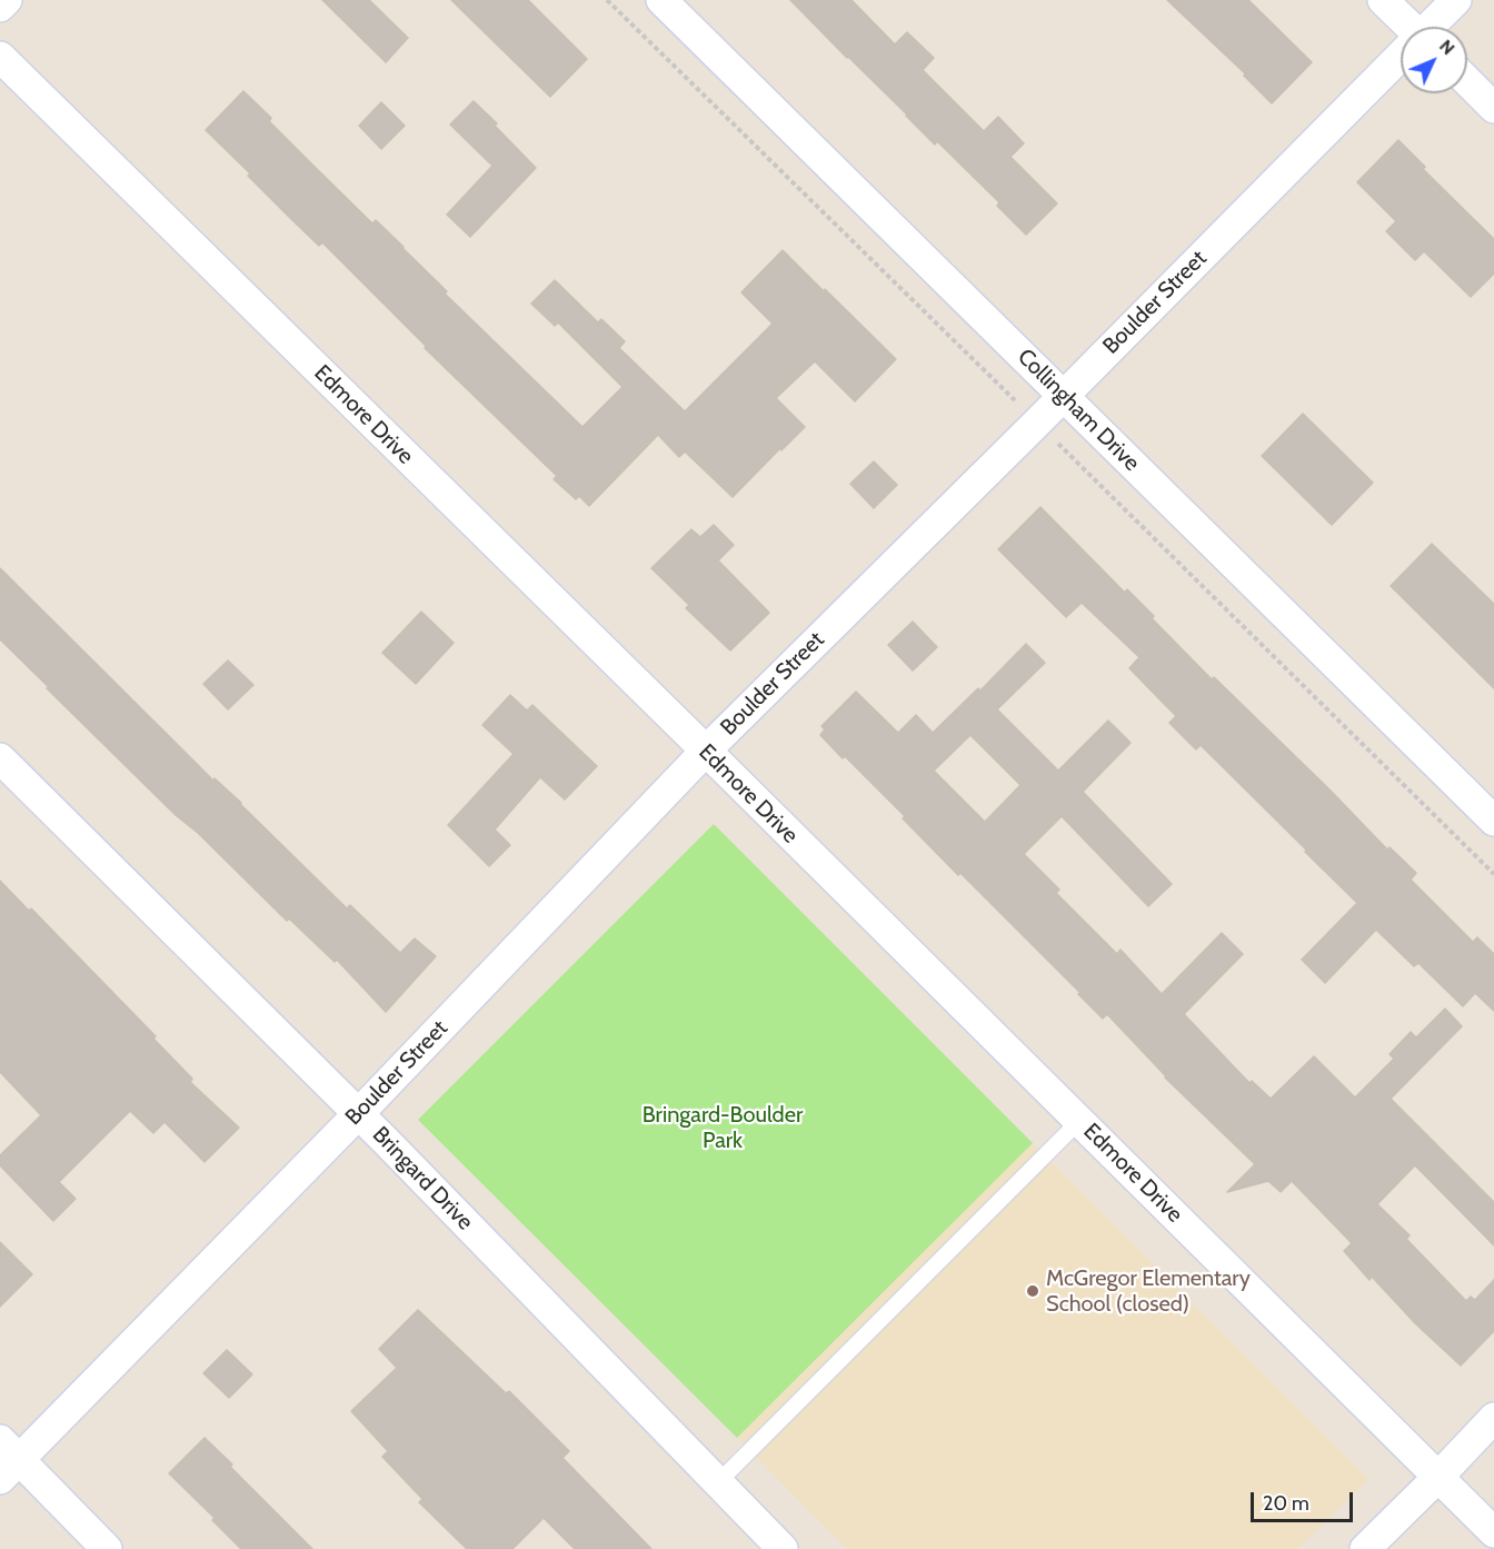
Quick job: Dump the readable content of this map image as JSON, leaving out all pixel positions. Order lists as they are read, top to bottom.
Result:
{
  "streets": {
    "street": [
      "Boulder Street",
      "Collingham Drive",
      "Edmore Drive",
      "Bringard Drive"
    ]
  },
  "crossings": [
    ["Boulder Street", "Collingham Drive"],
    ["Boulder Street", "Edmore Drive"],
    ["Boulder Street", "Bringard Drive"]
  ],
  "parks": ["Bringard-Boulder Park"],
  "places": ["McGregor Elementary School (closed)"],
  "scale_bar": "20 m",
  "north": "top right"
}
